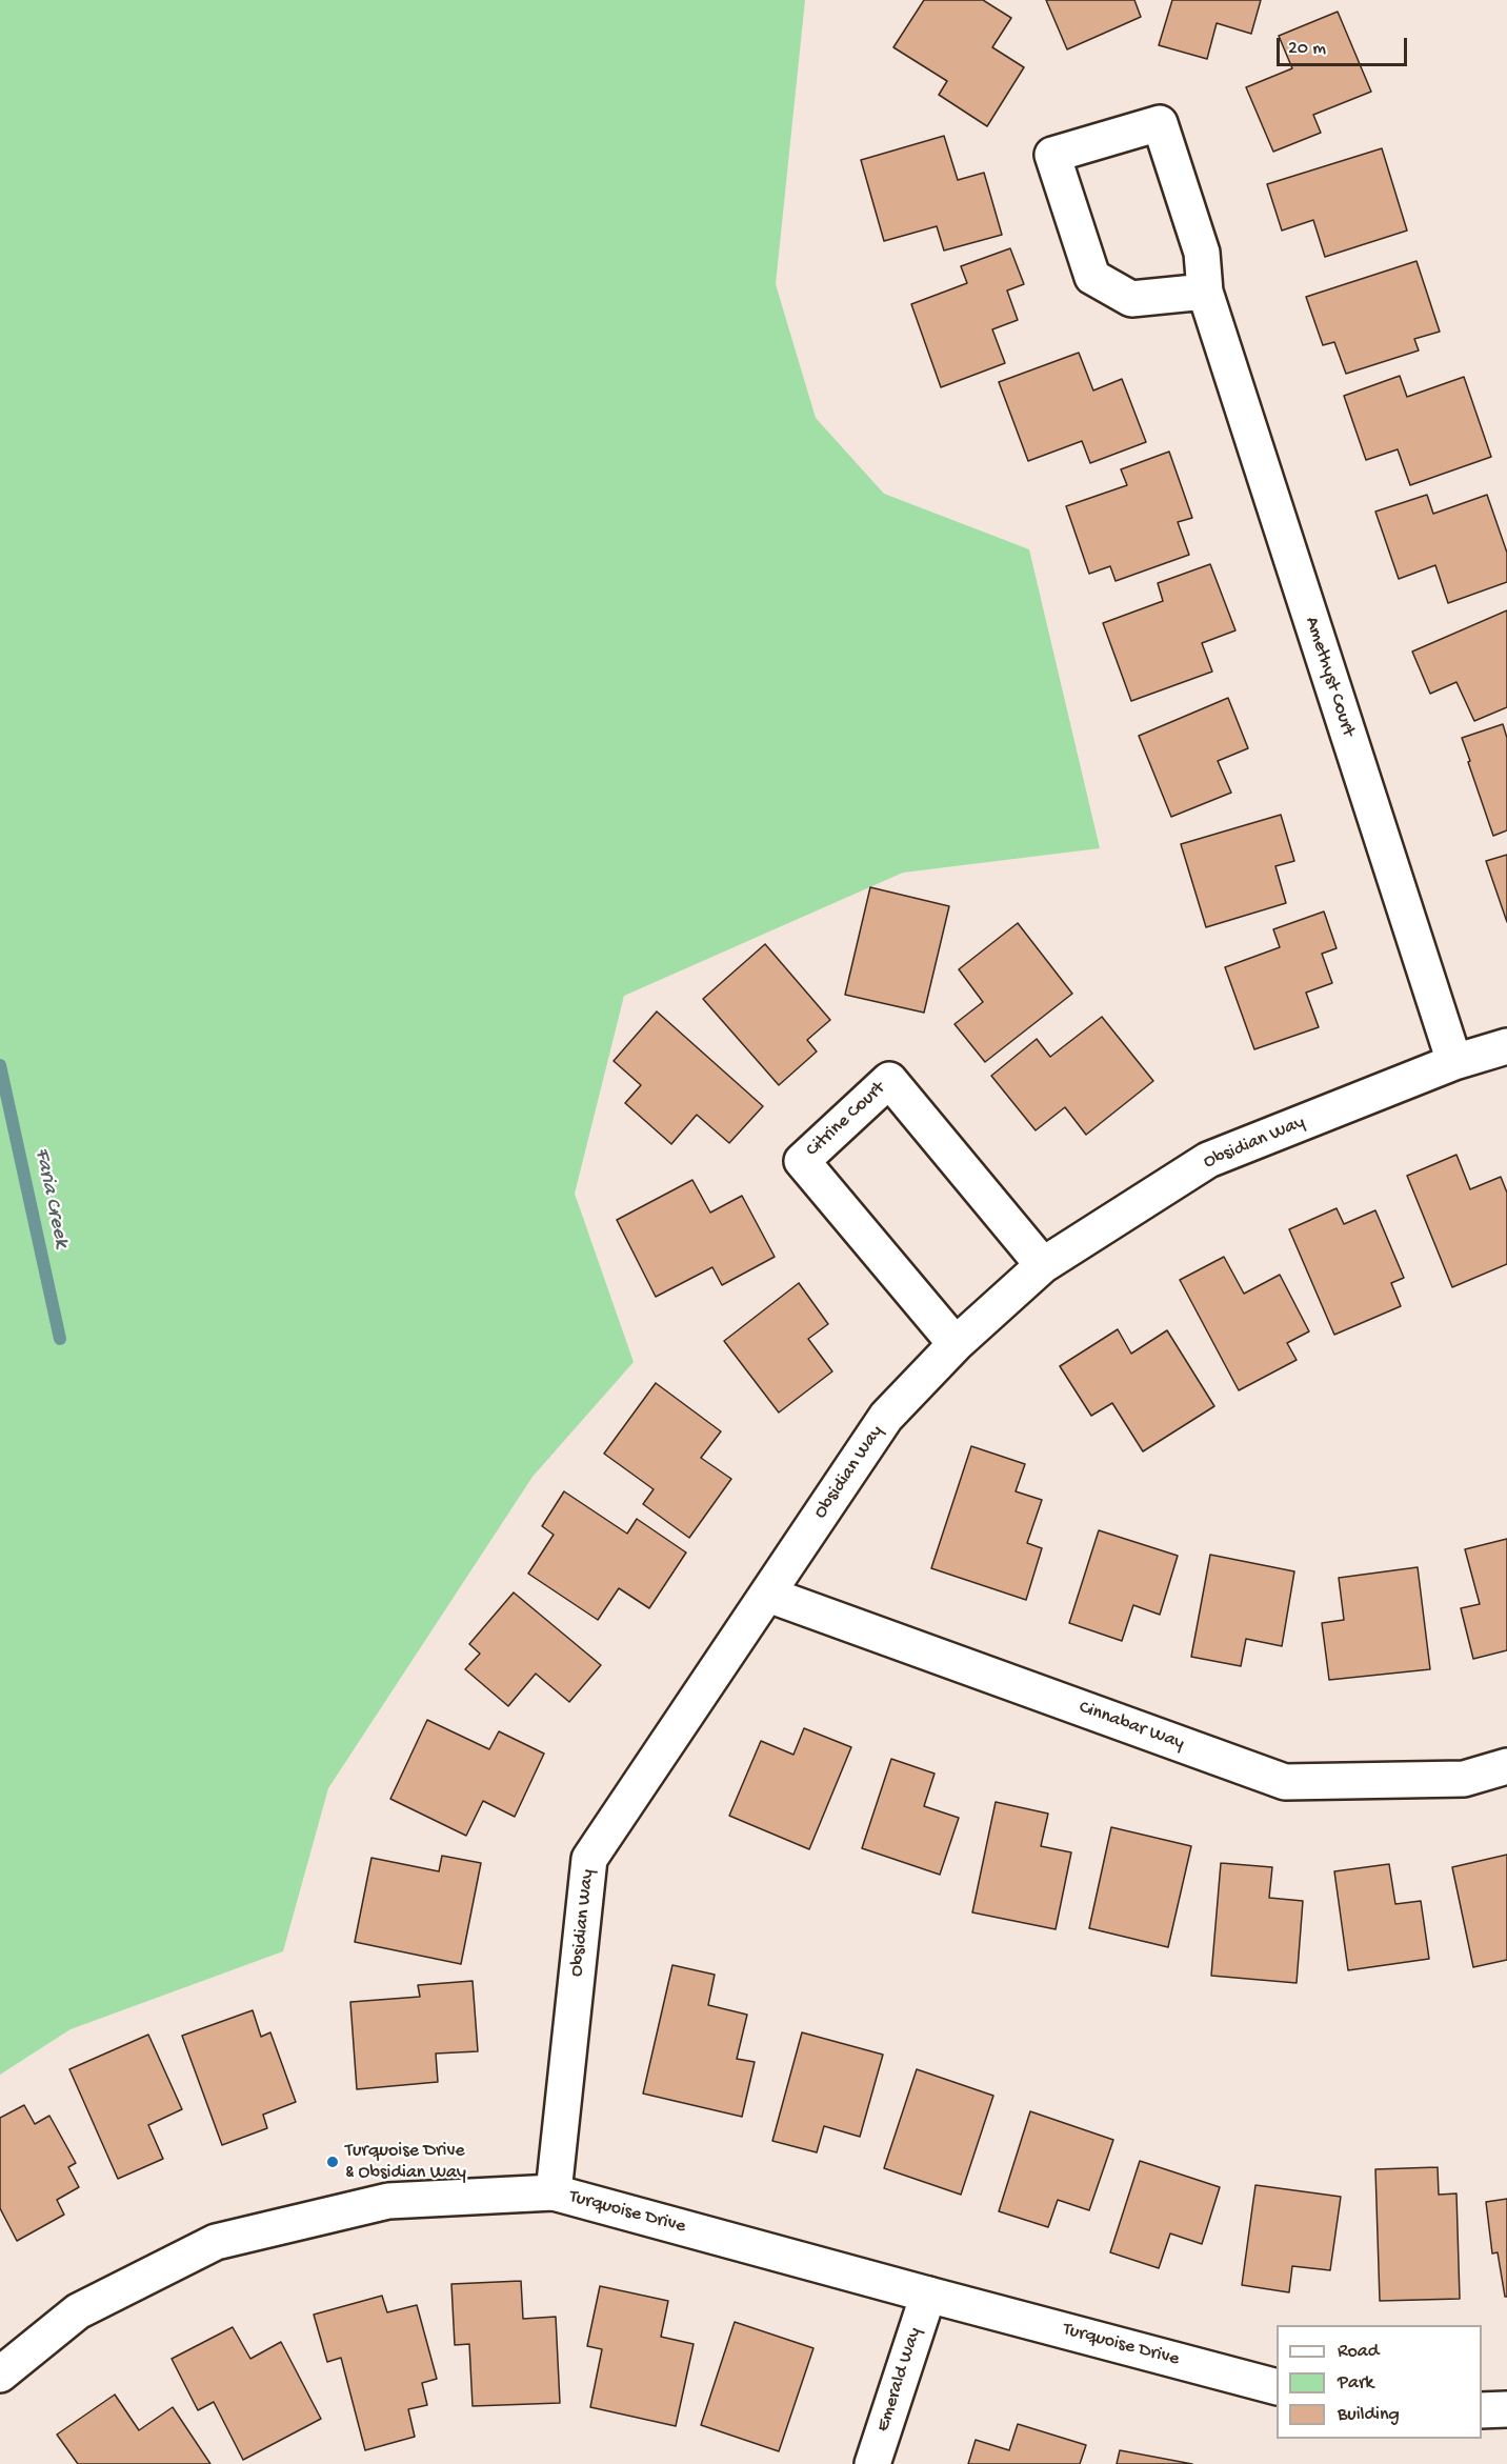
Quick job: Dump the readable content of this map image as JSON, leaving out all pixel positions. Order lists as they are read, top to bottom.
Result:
{
  "streets": {
    "street": [
      "Amethyst Court",
      "Citrine Court",
      "Obsidian Way",
      "Cinnabar Way",
      "Turquoise Drive",
      "Emerald Way"
    ]
  },
  "crossings": [
    ["Amethyst Court", "Obsidian Way"],
    ["Citrine Court", "Obsidian Way"],
    ["Obsidian Way", "Cinnabar Way"],
    ["Obsidian Way", "Turquoise Drive"],
    ["Turquoise Drive", "Emerald Way"]
  ],
  "water": ["Faria Creek"],
  "places": ["Turquoise Drive & Obsidian Way"],
  "legend": ["Road", "Park", "Building"],
  "scale_bar": "20 m"
}
